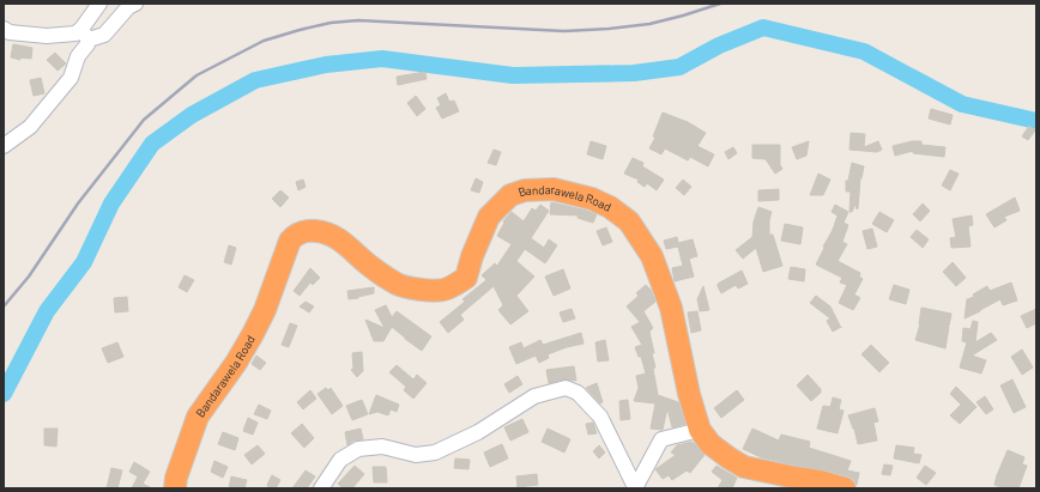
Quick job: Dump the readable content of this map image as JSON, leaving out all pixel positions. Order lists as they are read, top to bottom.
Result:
{
  "streets": {
    "highway": ["Bandarawela Road"]
  }
}
